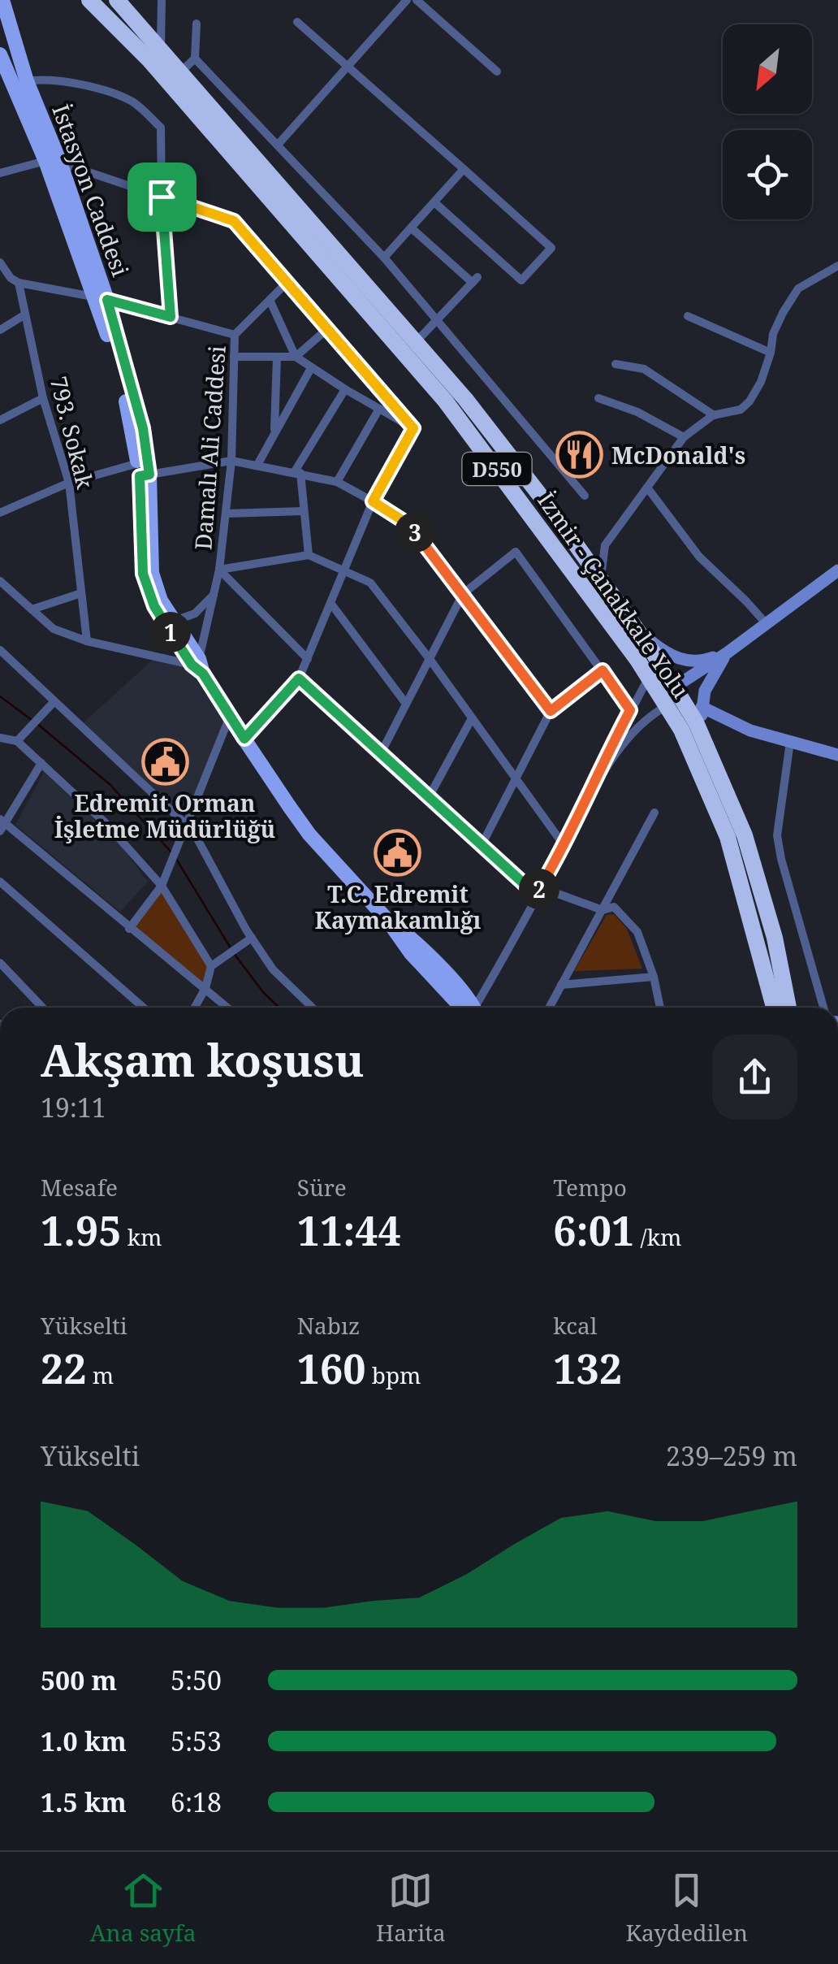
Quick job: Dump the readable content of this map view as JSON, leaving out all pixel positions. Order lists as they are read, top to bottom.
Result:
{
  "streets": {
    "highway": ["D550", "İzmir - Çanakkale Yolu"],
    "main road": ["İstasyon Caddesi"],
    "street": ["793. Sokak", "Damalı Ali Caddesi"]
  },
  "crossings": [
    ["İstasyon Caddesi", "Damalı Ali Caddesi"]
  ],
  "places": {
    "restaurant": ["McDonald's"],
    "public building": ["Edremit Orman İşletme Müdürlüğü", "T.C. Edremit Kaymakamlığı"]
  },
  "north": "bottom left",
  "page": {
    "pins": ["3", "1", "2"],
    "heading": ["Akşam koşusu", "19:11"],
    "stats": [
      ["Mesafe", "1.95 km"],
      ["Süre", "11:44"],
      ["Tempo", "6:01 /km"],
      ["Yükselti", "22 m"],
      ["Nabız", "160 bpm"],
      ["kcal", "132"]
    ],
    "chart": ["Yükselti", "239–259 m"],
    "list": [
      {
        "name": "500 m",
        "note": "5:50"
      },
      {
        "name": "1.0 km",
        "note": "5:53"
      },
      {
        "name": "1.5 km",
        "note": "6:18"
      }
    ],
    "tabs": ["Ana sayfa", "Harita", "Kaydedilen"]
  }
}
